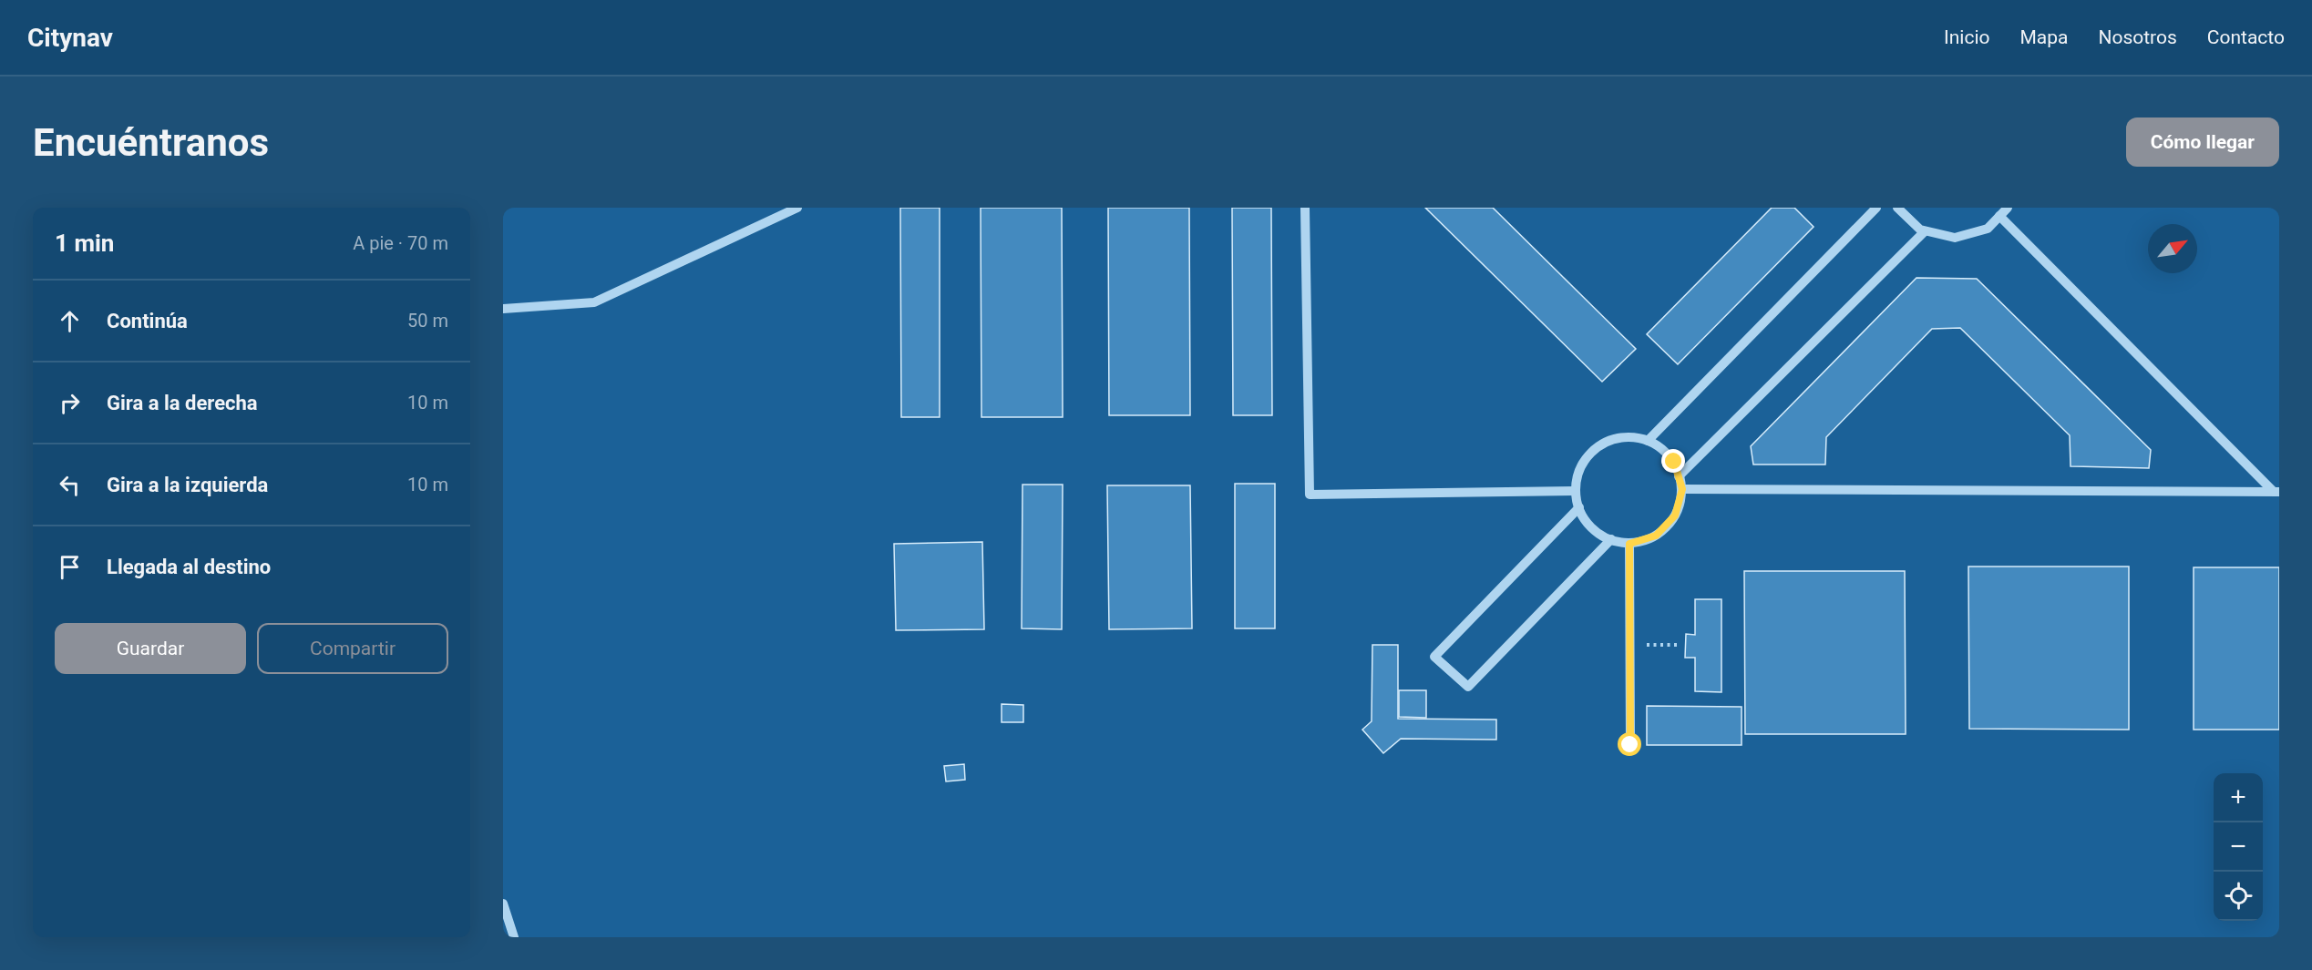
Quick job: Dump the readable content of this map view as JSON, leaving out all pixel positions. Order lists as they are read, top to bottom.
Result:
{
  "north": "top right",
  "page": {
    "header": "Citynav",
    "nav": [
      "Inicio",
      "Mapa",
      "Nosotros",
      "Contacto"
    ],
    "buttons": [
      "Cómo llegar",
      ["Guardar", "Compartir"]
    ],
    "title": "Encuéntranos",
    "heading": ["1 min", "A pie · 70 m"],
    "list": [
      ["Continúa", "50 m"],
      ["Gira a la derecha", "10 m"],
      ["Gira a la izquierda", "10 m"],
      "Llegada al destino"
    ],
    "map_buttons": ["+", "−"]
  }
}
